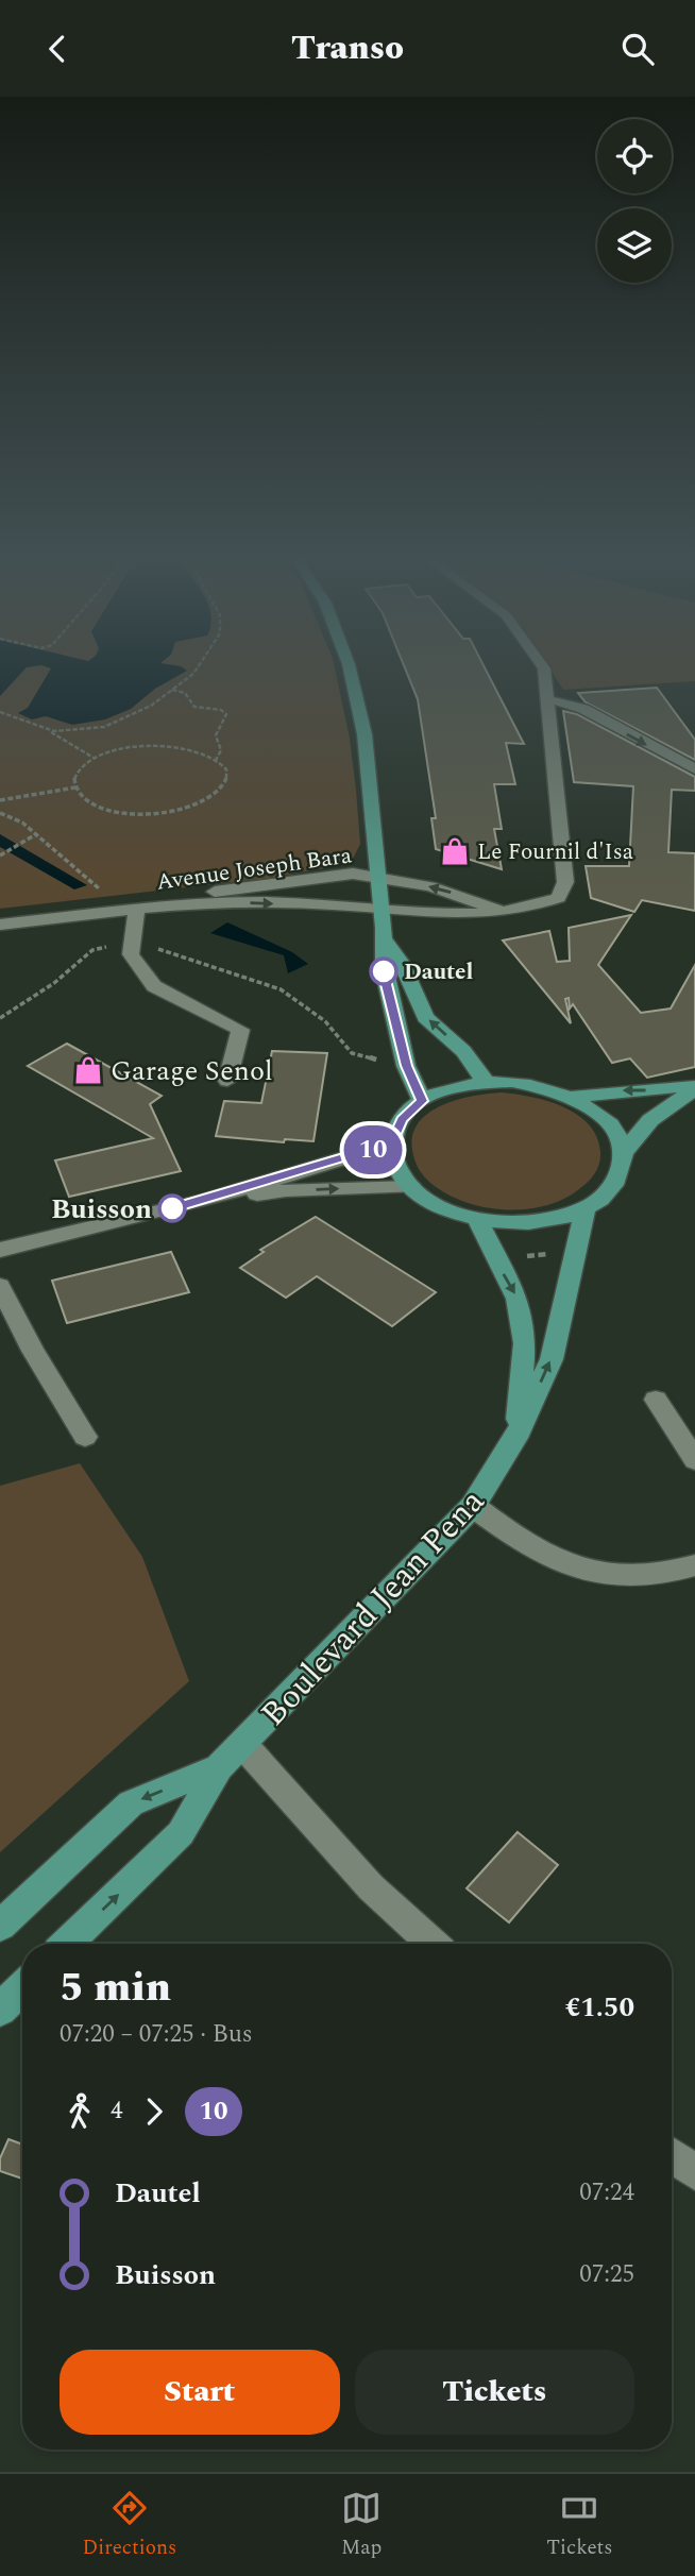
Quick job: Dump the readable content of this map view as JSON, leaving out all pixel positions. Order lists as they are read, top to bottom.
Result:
{
  "streets": {
    "main road": ["Boulevard Jean Pena"],
    "street": ["Avenue Joseph Bara"]
  },
  "places": {
    "shop": ["Le Fournil d'Isa", "Garage Senol"],
    "other": ["Dautel", "Buisson"]
  },
  "lines": ["bus line 10"],
  "page": {
    "header": "Transo",
    "on_map": "10",
    "heading": ["5 min", "07:20 – 07:25 · Bus", "€1.50"],
    "legs": ["4", "10"],
    "list": [
      {
        "name": "Dautel",
        "value": "07:24"
      },
      {
        "name": "Buisson",
        "value": "07:25"
      }
    ],
    "buttons": ["Start", "Tickets"],
    "tabs": ["Directions", "Map", "Tickets"]
  }
}
